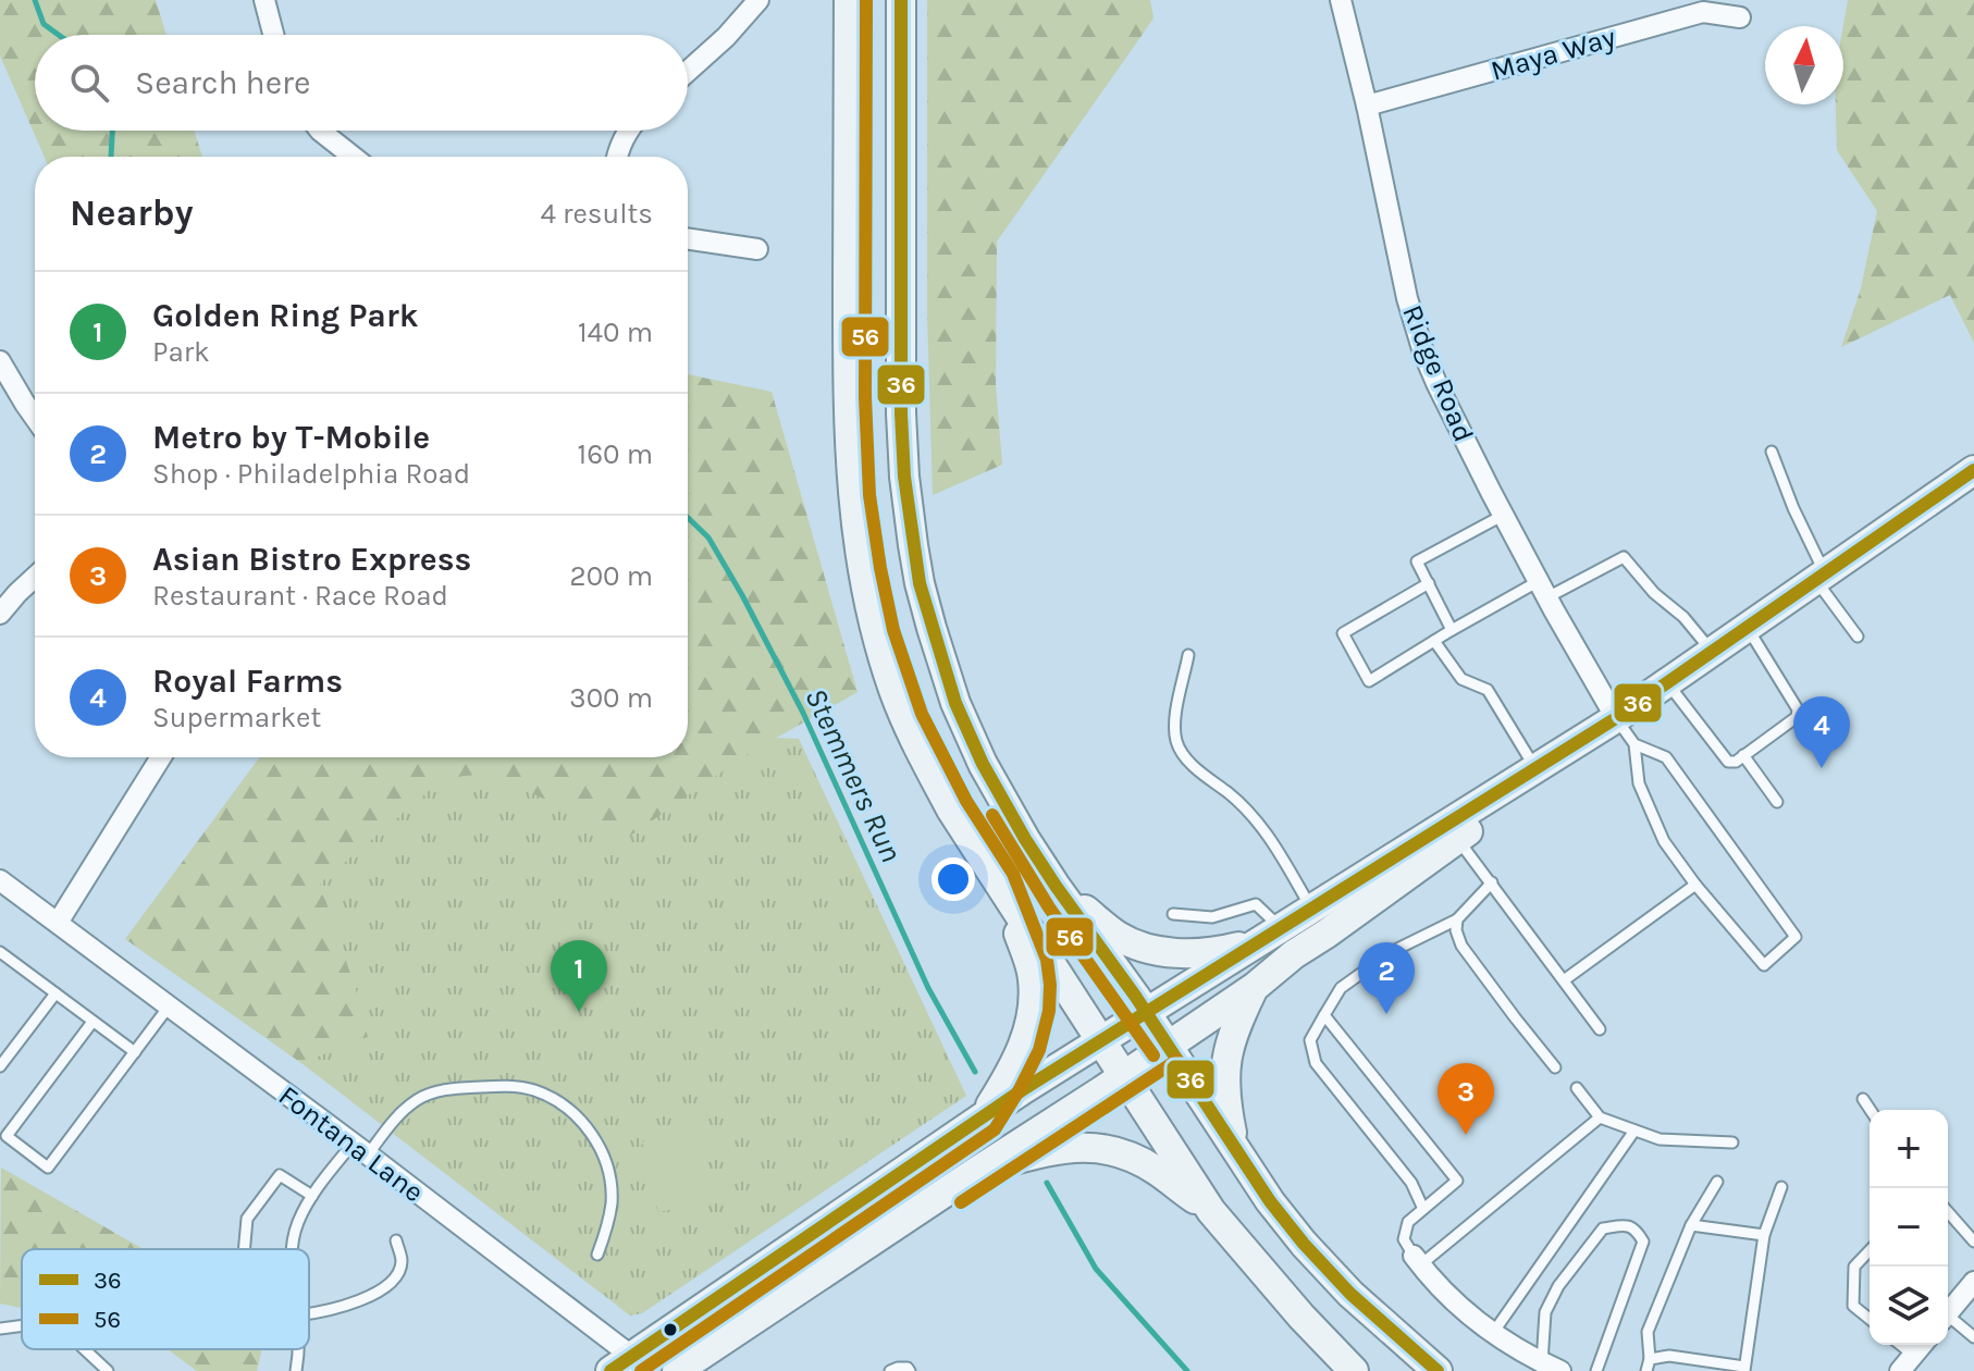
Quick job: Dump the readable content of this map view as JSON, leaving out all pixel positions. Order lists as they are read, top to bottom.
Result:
{
  "streets": {
    "street": ["Maya Way", "Ridge Road", "Fontana Lane"]
  },
  "crossings": [
    ["Maya Way", "Ridge Road"]
  ],
  "water": ["Stemmers Run"],
  "lines": ["transit line 36", "transit line 56"],
  "legend": ["36", "56"],
  "north": "top",
  "page": {
    "search": "Search here",
    "heading": ["Nearby", "4 results"],
    "list": [
      {
        "mark": "1",
        "name": "Golden Ring Park",
        "note": "Park",
        "value": "140 m"
      },
      {
        "mark": "2",
        "name": "Metro by T-Mobile",
        "note": "Shop · Philadelphia Road",
        "value": "160 m"
      },
      {
        "mark": "3",
        "name": "Asian Bistro Express",
        "note": "Restaurant · Race Road",
        "value": "200 m"
      },
      {
        "mark": "4",
        "name": "Royal Farms",
        "note": "Supermarket",
        "value": "300 m"
      }
    ],
    "pins": [
      "4",
      "1",
      "2",
      "3"
    ],
    "map_buttons": ["+", "−"]
  }
}
